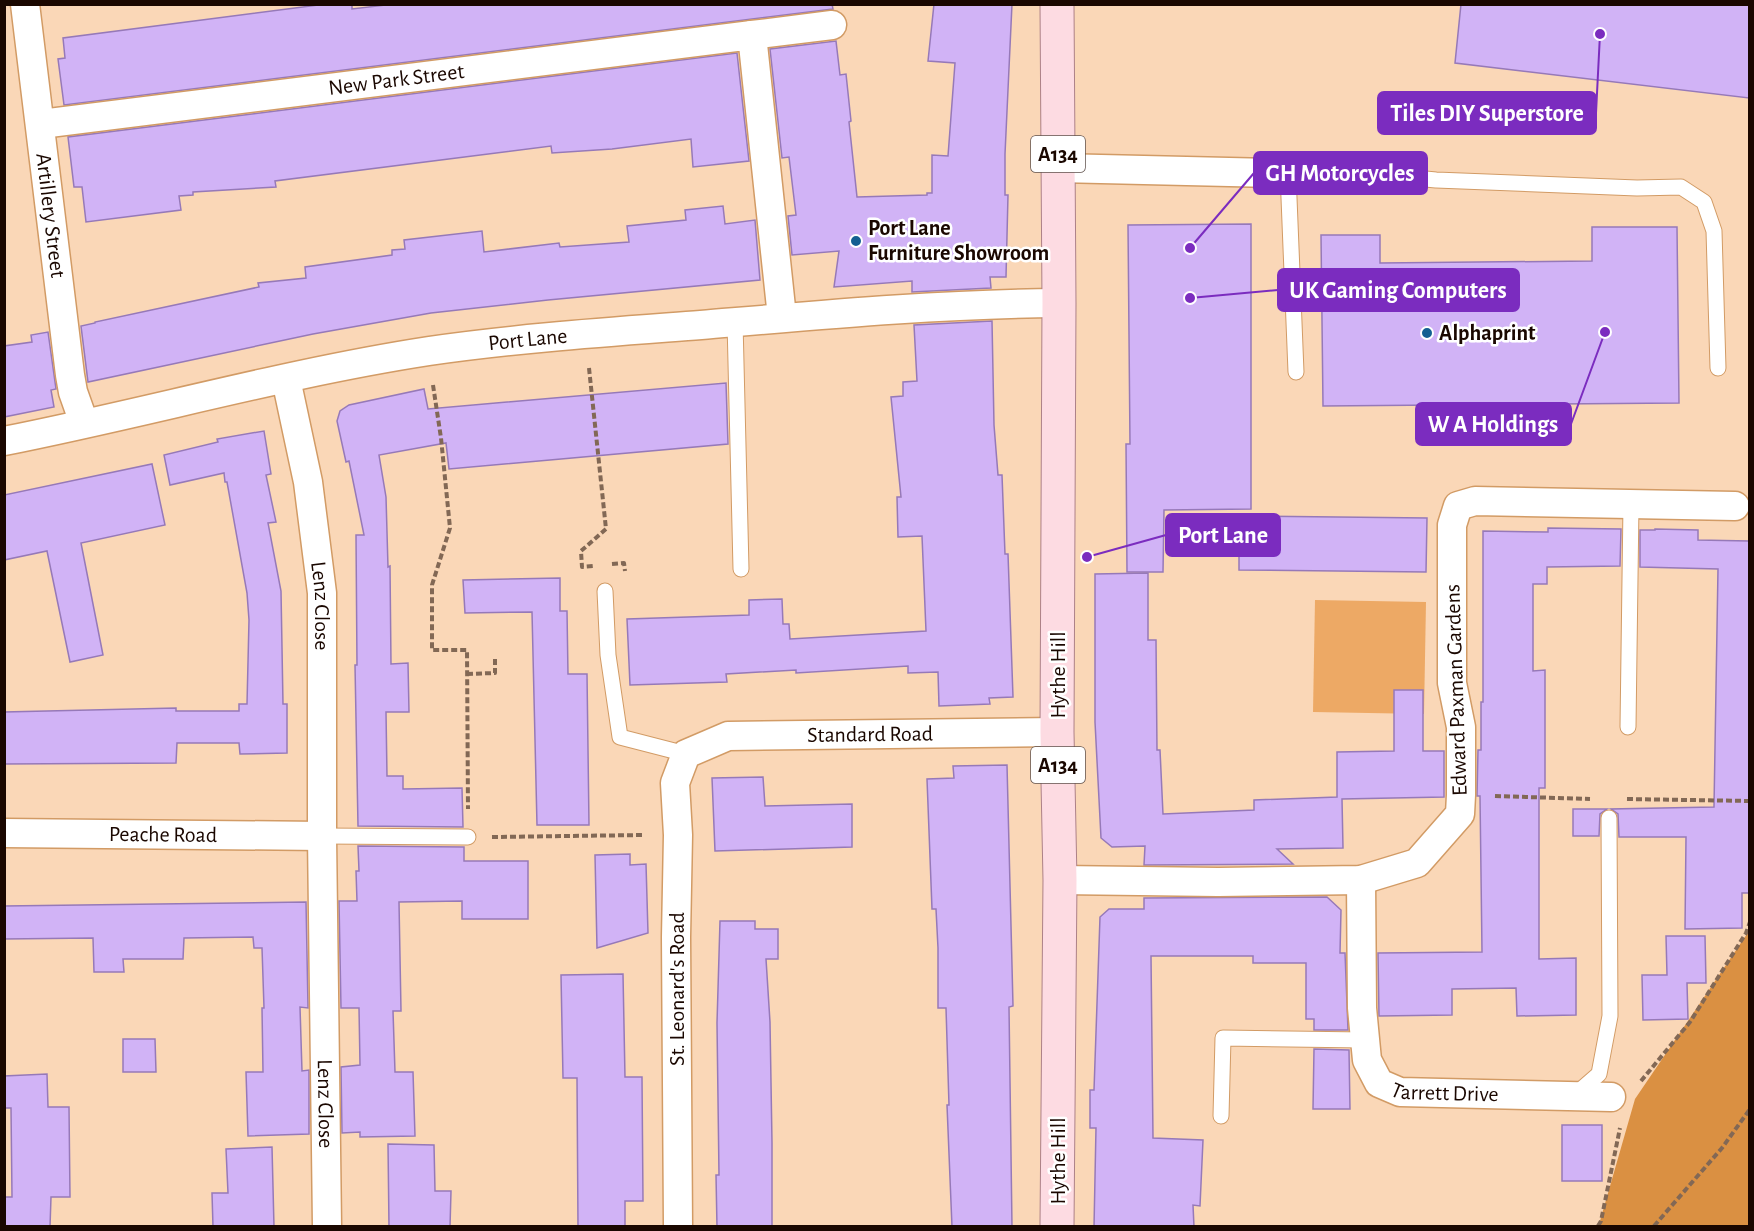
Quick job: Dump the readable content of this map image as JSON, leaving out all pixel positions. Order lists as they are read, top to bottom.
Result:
{
  "streets": {
    "main road": ["A134", "Hythe Hill"],
    "street": [
      "New Park Street",
      "Artillery Street",
      "Port Lane",
      "Lenz Close",
      "Edward Paxman Gardens",
      "Standard Road",
      "Peache Road",
      "St. Leonard's Road",
      "Tarrett Drive"
    ]
  },
  "crossings": [
    ["New Park Street", "Artillery Street"],
    ["A134", "Port Lane"],
    ["A134", "Hythe Hill"],
    ["Artillery Street", "Port Lane"],
    ["Port Lane", "Lenz Close"],
    ["Port Lane", "Hythe Hill"],
    ["Lenz Close", "Peache Road"],
    ["Hythe Hill", "Edward Paxman Gardens"],
    ["Hythe Hill", "Standard Road"],
    ["Edward Paxman Gardens", "Tarrett Drive"],
    ["Standard Road", "St. Leonard's Road"]
  ],
  "places": [
    "Tiles DIY Superstore",
    "Port Lane Furniture Showroom",
    "GH Motorcycles",
    "UK Gaming Computers",
    "W A Holdings",
    "Alphaprint",
    "Port Lane"
  ]
}
